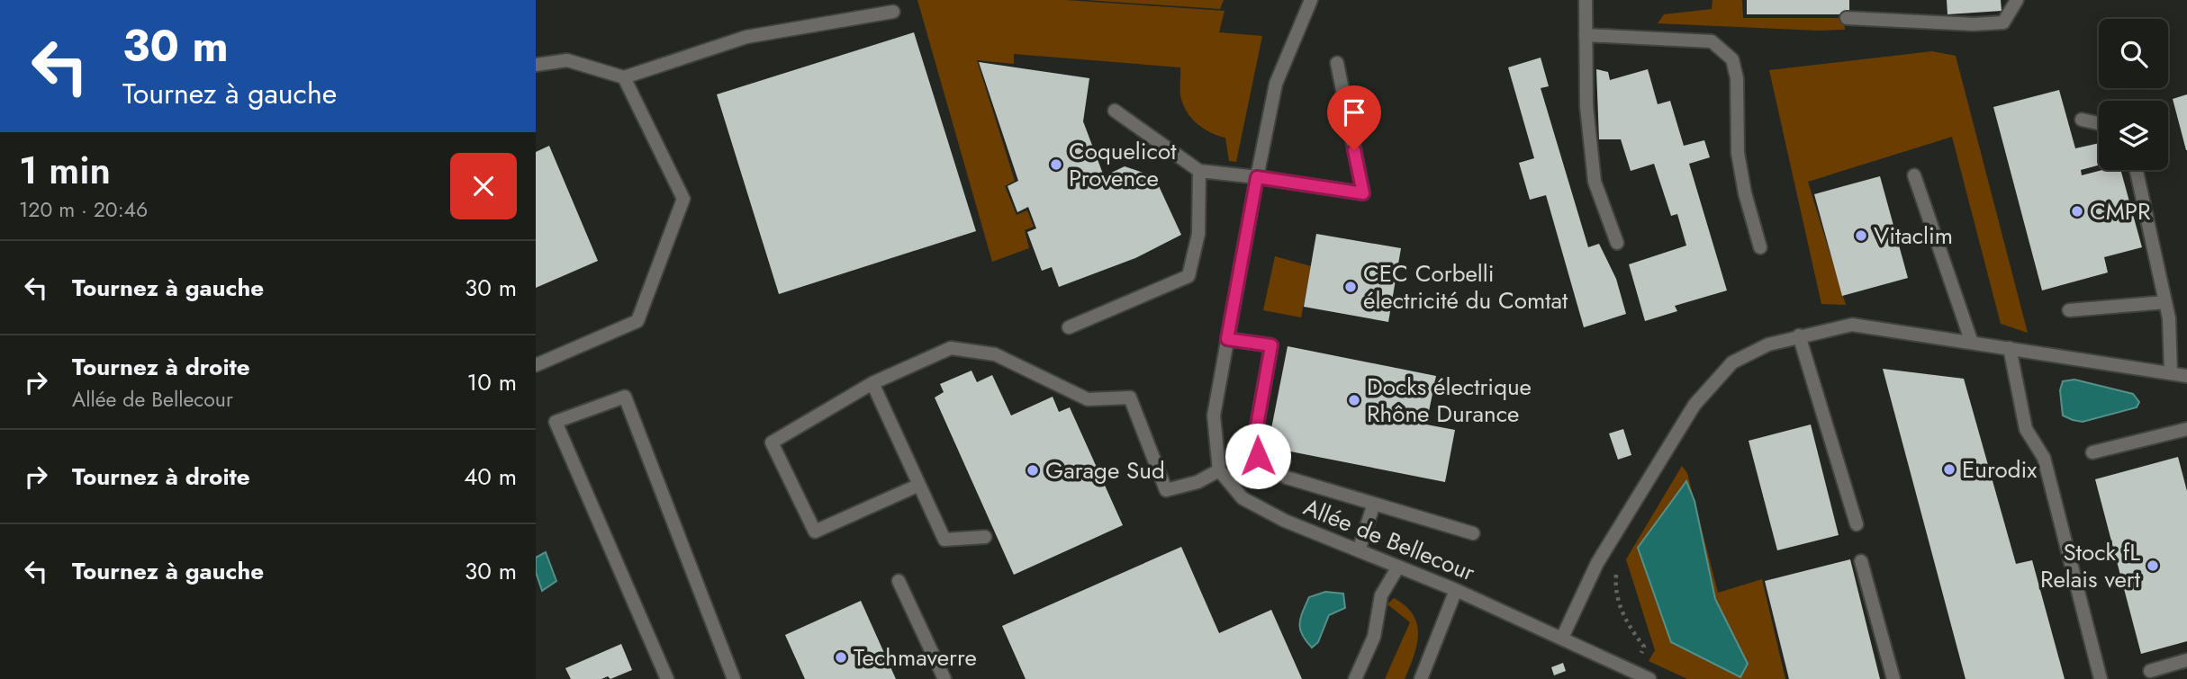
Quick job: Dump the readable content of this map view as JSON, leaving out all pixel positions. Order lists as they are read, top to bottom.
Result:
{
  "streets": {
    "street": ["Allée de Bellecour"]
  },
  "places": [
    "Coquelicot Provence",
    "CMPR",
    "Vitaclim",
    "CEC Corbelli électricité du Comtat",
    "Docks électrique Rhône Durance",
    "Eurodix",
    "Garage Sud",
    "Stock fL Relais vert",
    "Techmaverre"
  ],
  "page": {
    "turn": ["30 m", "Tournez à gauche"],
    "heading": ["1 min", "120 m · 20:46"],
    "list": [
      {
        "name": "Tournez à gauche",
        "value": "30 m"
      },
      {
        "name": "Tournez à droite",
        "note": "Allée de Bellecour",
        "value": "10 m"
      },
      {
        "name": "Tournez à droite",
        "value": "40 m"
      },
      {
        "name": "Tournez à gauche",
        "value": "30 m"
      }
    ]
  }
}
